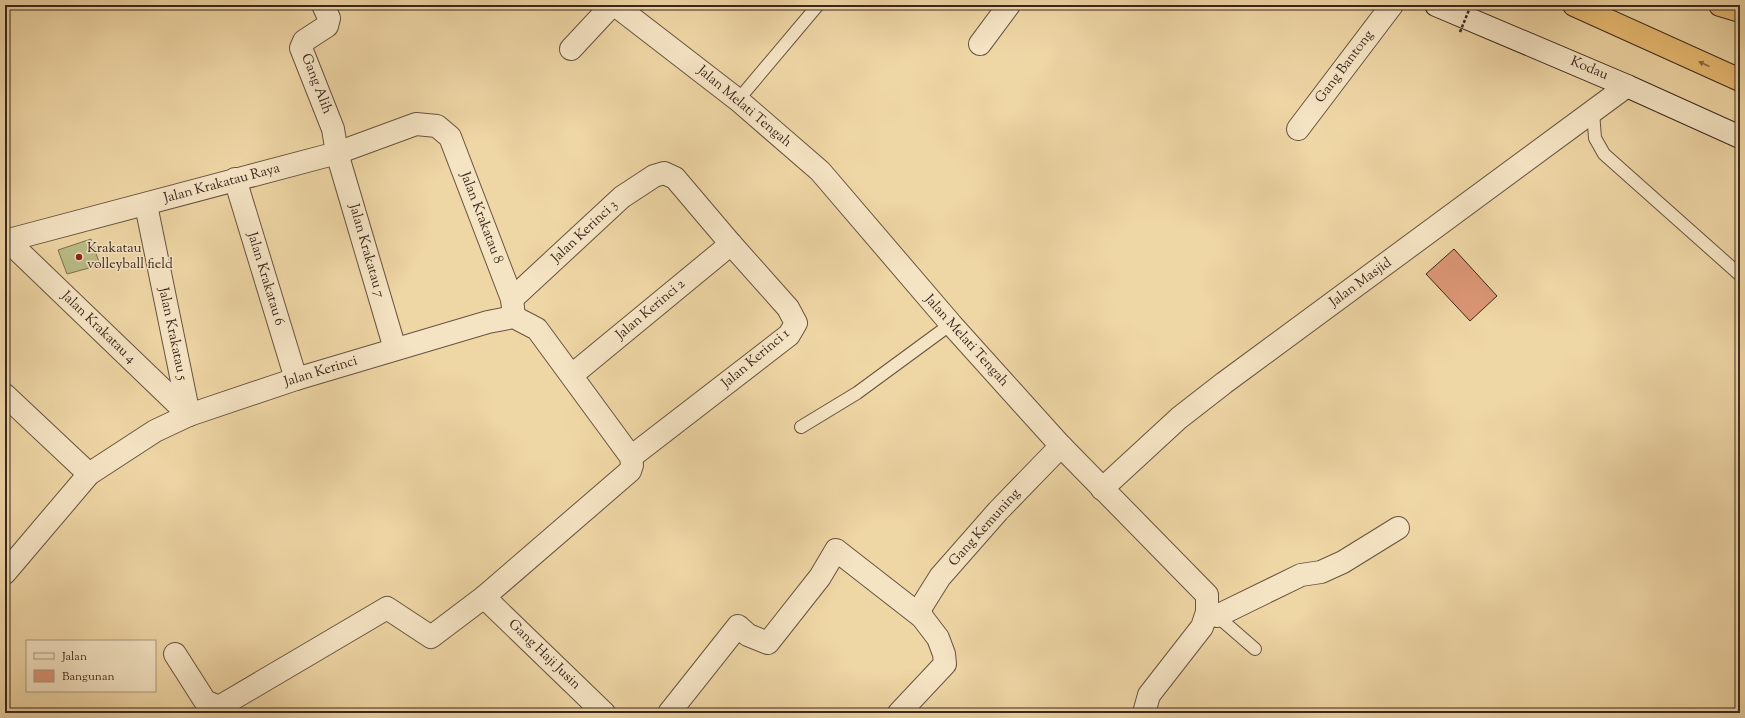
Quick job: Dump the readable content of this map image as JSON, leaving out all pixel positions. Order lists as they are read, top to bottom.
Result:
{
  "streets": {
    "street": [
      "Gang Bantong",
      "Kodau",
      "Gang Alih",
      "Jalan Melati Tengah",
      "Jalan Krakatau Raya",
      "Jalan Krakatau 8",
      "Jalan Kerinci 3",
      "Jalan Krakatau 7",
      "Jalan Krakatau 6",
      "Jalan Masjid",
      "Jalan Kerinci 2",
      "Jalan Krakatau 4",
      "Jalan Krakatau 5",
      "Jalan Kerinci 1",
      "Jalan Kerinci",
      "Gang Kemuning",
      "Gang Haji Jusin"
    ]
  },
  "crossings": [
    ["Kodau", "Jalan Masjid"],
    ["Gang Alih", "Jalan Krakatau Raya"],
    ["Gang Alih", "Jalan Krakatau 7"],
    ["Jalan Melati Tengah", "Jalan Masjid"],
    ["Jalan Melati Tengah", "Gang Kemuning"],
    ["Jalan Krakatau Raya", "Jalan Krakatau 8"],
    ["Jalan Krakatau Raya", "Jalan Krakatau 7"],
    ["Jalan Krakatau Raya", "Jalan Krakatau 6"],
    ["Jalan Krakatau Raya", "Jalan Krakatau 4"],
    ["Jalan Krakatau Raya", "Jalan Krakatau 5"],
    ["Jalan Krakatau 8", "Jalan Kerinci 3"],
    ["Jalan Krakatau 8", "Jalan Kerinci"],
    ["Jalan Kerinci 3", "Jalan Kerinci 1"],
    ["Jalan Kerinci 3", "Jalan Kerinci"],
    ["Jalan Krakatau 7", "Jalan Kerinci"],
    ["Jalan Krakatau 6", "Jalan Kerinci"],
    ["Jalan Kerinci 2", "Jalan Kerinci 1"],
    ["Jalan Krakatau 4", "Jalan Krakatau 5"],
    ["Jalan Krakatau 4", "Jalan Kerinci"],
    ["Jalan Krakatau 5", "Jalan Kerinci"]
  ],
  "places": ["Krakatau volleyball field"],
  "legend": ["Jalan", "Bangunan"]
}
